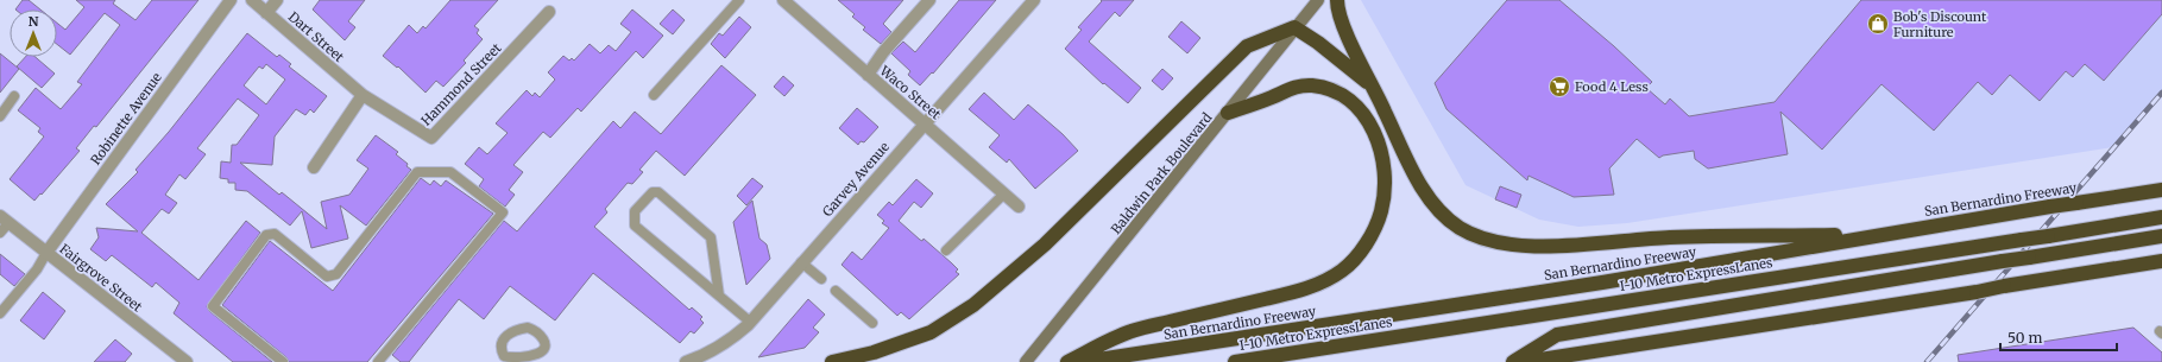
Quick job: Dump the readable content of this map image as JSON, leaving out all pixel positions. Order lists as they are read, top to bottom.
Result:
{
  "streets": {
    "highway": ["San Bernardino Freeway", "I-10 Metro ExpressLanes"],
    "main road": ["Baldwin Park Boulevard"],
    "street": [
      "Dart Street",
      "Hammond Street",
      "Waco Street",
      "Robinette Avenue",
      "Garvey Avenue",
      "Fairgrove Street"
    ]
  },
  "crossings": [
    ["Dart Street", "Hammond Street"],
    ["Waco Street", "Garvey Avenue"],
    ["Robinette Avenue", "Fairgrove Street"]
  ],
  "places": {
    "shop": ["Bob's Discount Furniture"],
    "supermarket": ["Food 4 Less"]
  },
  "scale_bar": "50 m",
  "north": "top"
}
